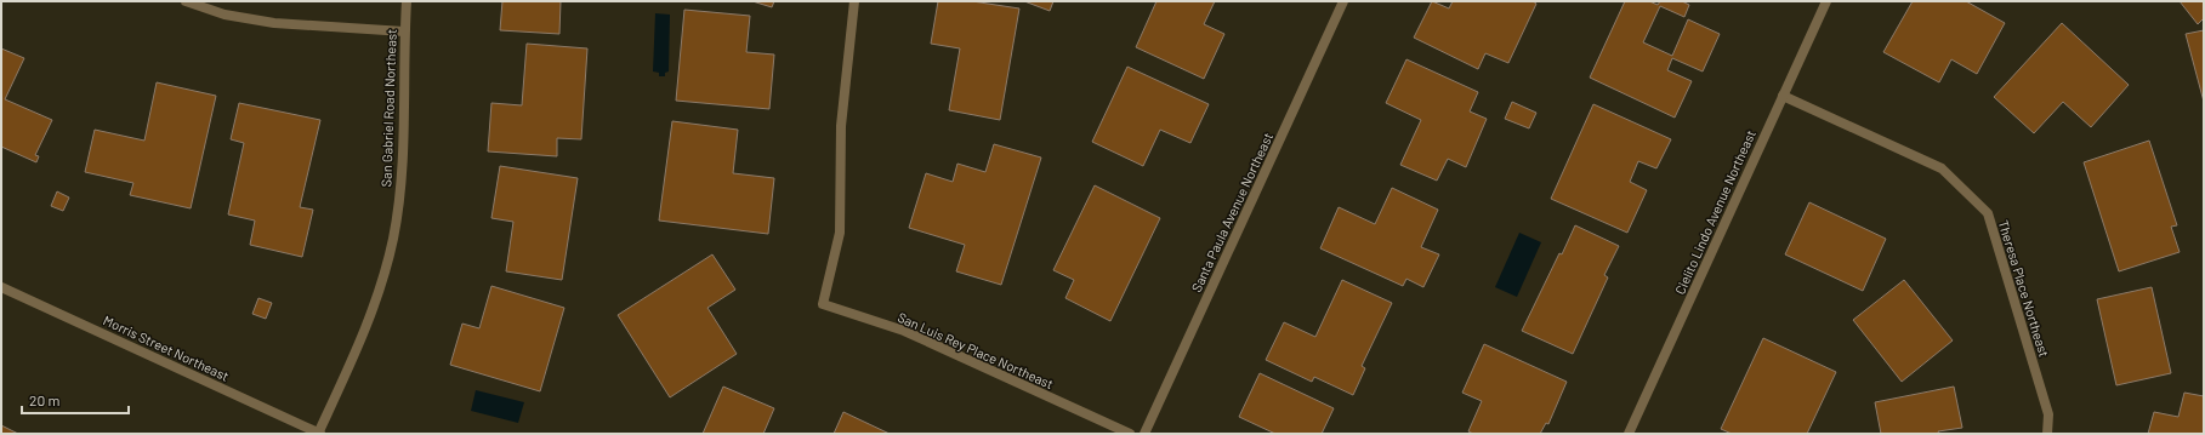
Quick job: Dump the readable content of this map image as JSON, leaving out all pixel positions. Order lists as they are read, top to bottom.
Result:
{
  "streets": {
    "street": [
      "San Gabriel Road Northeast",
      "Santa Paula Avenue Northeast",
      "Cielito Lindo Avenue Northeast",
      "Theresa Place Northeast",
      "Morris Street Northeast",
      "San Luis Rey Place Northeast"
    ]
  },
  "crossings": [
    ["San Gabriel Road Northeast", "Morris Street Northeast"],
    ["Cielito Lindo Avenue Northeast", "Theresa Place Northeast"]
  ],
  "scale_bar": "20 m"
}
